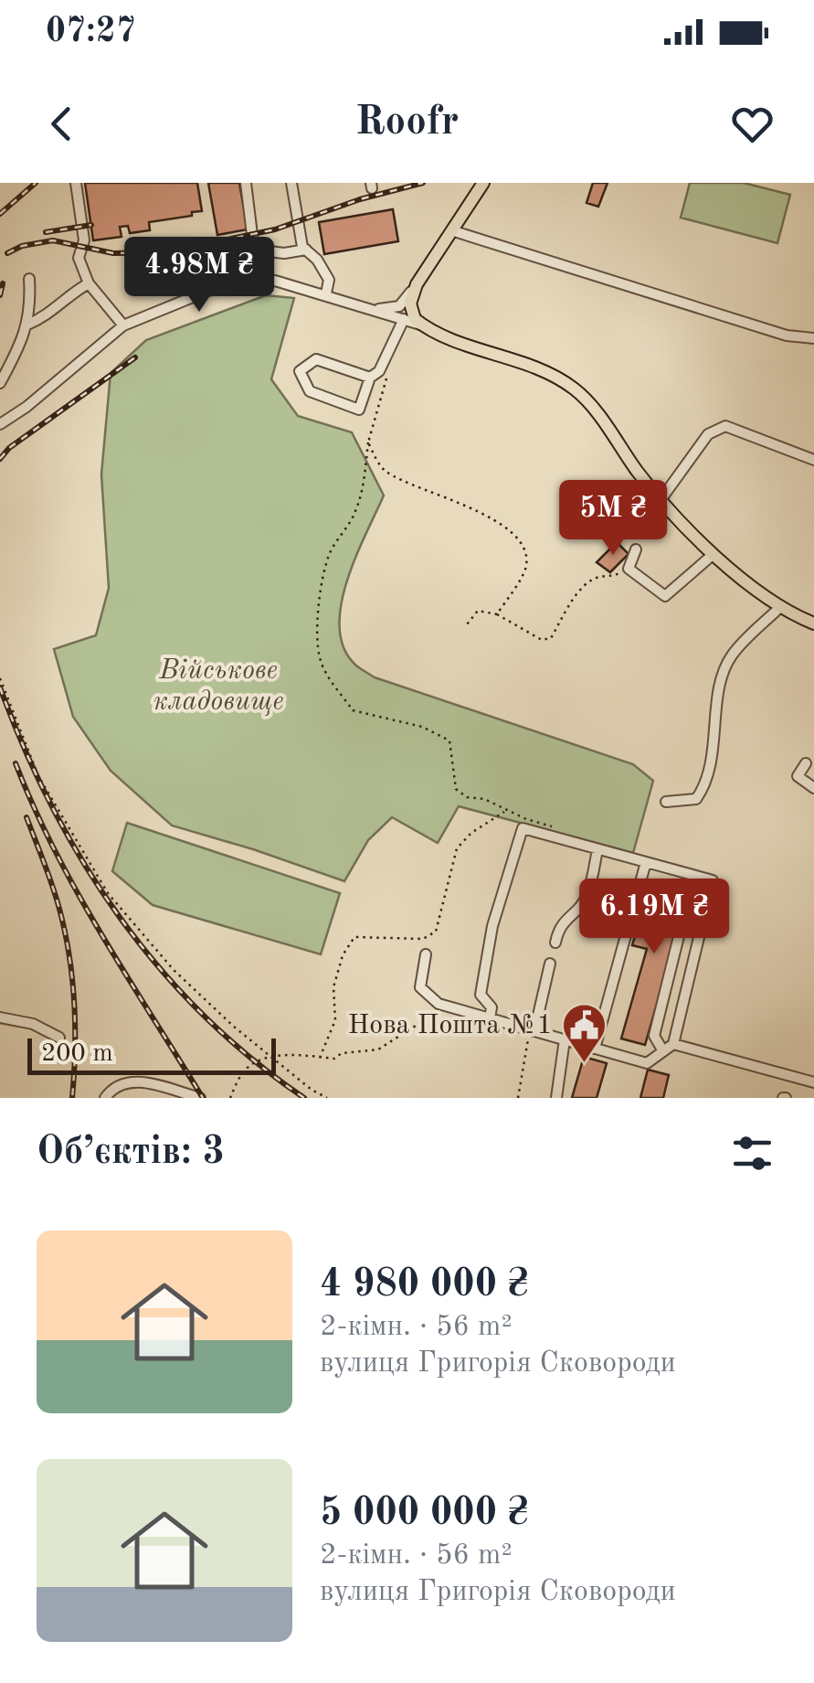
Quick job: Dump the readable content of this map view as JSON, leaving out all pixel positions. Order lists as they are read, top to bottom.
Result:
{
  "parks": ["Військове кладовище"],
  "places": {
    "public building": ["Нова Пошта №1"]
  },
  "scale_bar": "200 m",
  "page": {
    "status": "07:27",
    "header": "Roofr",
    "price": ["4.98M ₴", "5M ₴", "6.19M ₴"],
    "scale": "200 m",
    "heading": "Об’єктів: 3",
    "list": [
      {
        "name": "4 980 000 ₴",
        "note": "2-кімн. · 56 m² · вулиця Григорія Сковороди"
      },
      {
        "name": "5 000 000 ₴",
        "note": "2-кімн. · 56 m² · вулиця Григорія Сковороди"
      }
    ]
  }
}
